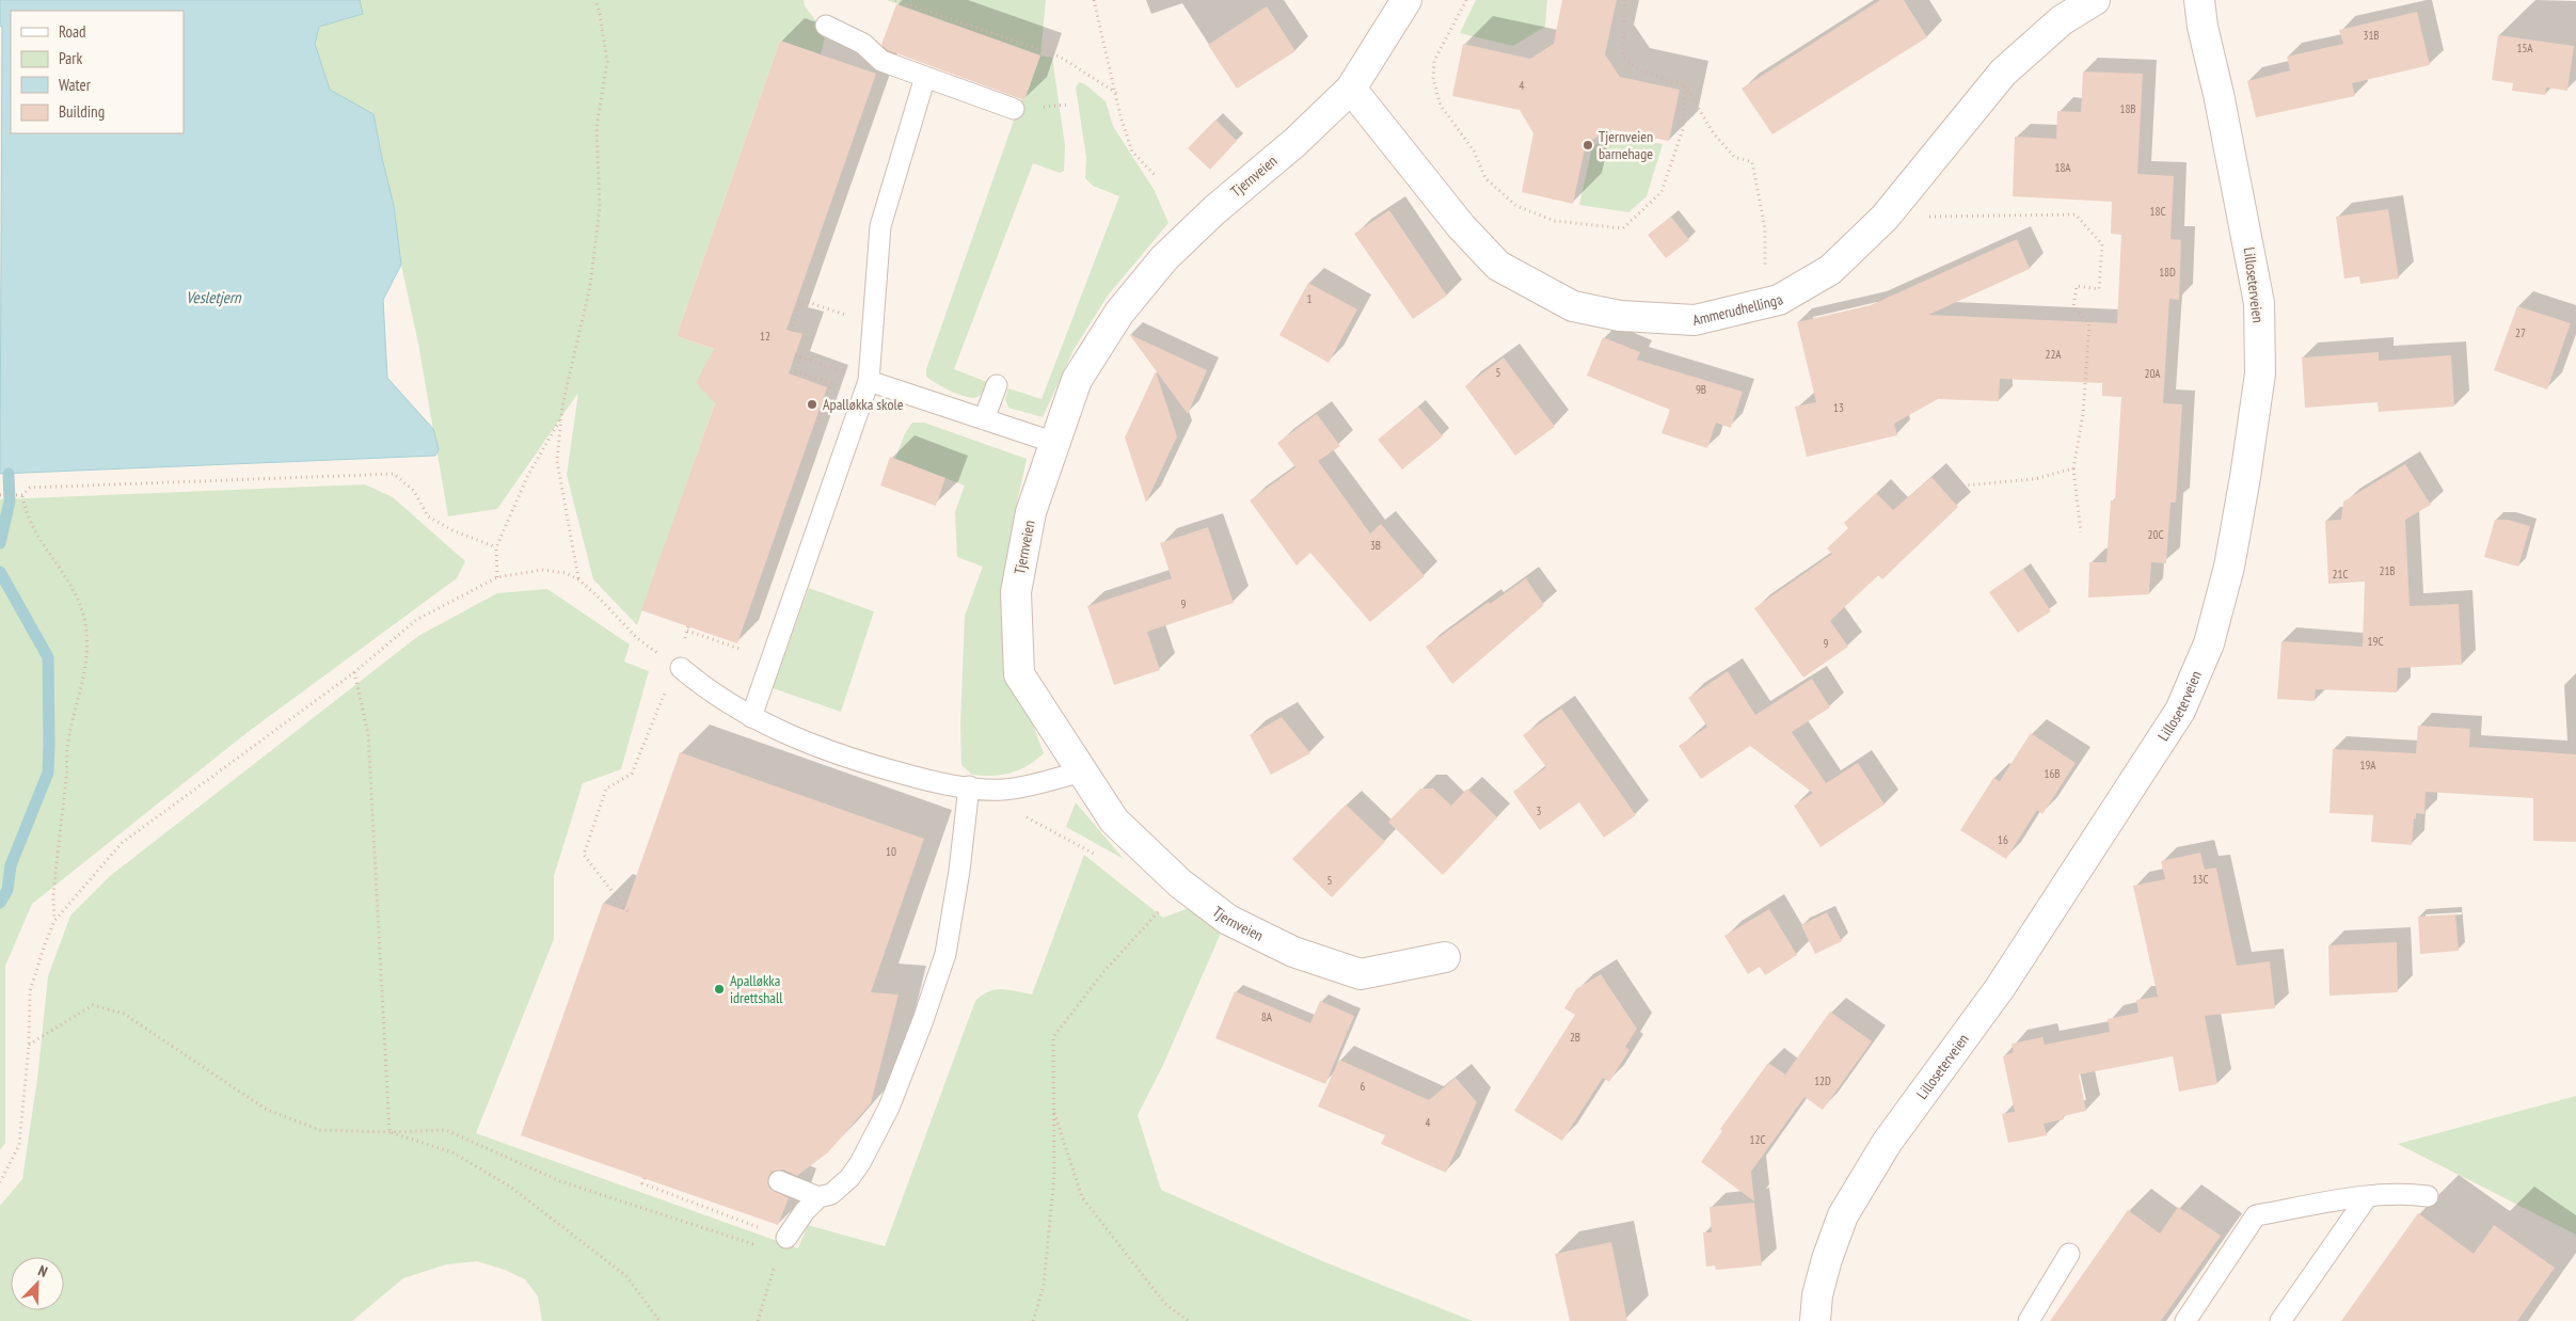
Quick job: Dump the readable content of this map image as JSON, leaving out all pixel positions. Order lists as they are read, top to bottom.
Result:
{
  "streets": {
    "street": ["Tjernveien", "Lilloseterveien", "Ammerudhellinga"]
  },
  "crossings": [
    ["Tjernveien", "Ammerudhellinga"]
  ],
  "water": ["Vesletjern"],
  "places": ["Tjernveien barnehage", "Apalløkka skole", "Apalløkka idrettshall"],
  "house_numbers": [
    "31B",
    "15A",
    "4",
    "18B",
    "18A",
    "18C",
    "18D",
    "1",
    "27",
    "12",
    "22A",
    "5",
    "20A",
    "9B",
    "13",
    "20C",
    "3B",
    "21B",
    "21C",
    "9",
    "19C",
    "9",
    "19A",
    "16B",
    "3",
    "16",
    "10",
    "13C",
    "5",
    "8A",
    "2B",
    "12D",
    "6",
    "4",
    "12C"
  ],
  "legend": [
    "Road",
    "Park",
    "Water",
    "Building"
  ],
  "north": "top right"
}
